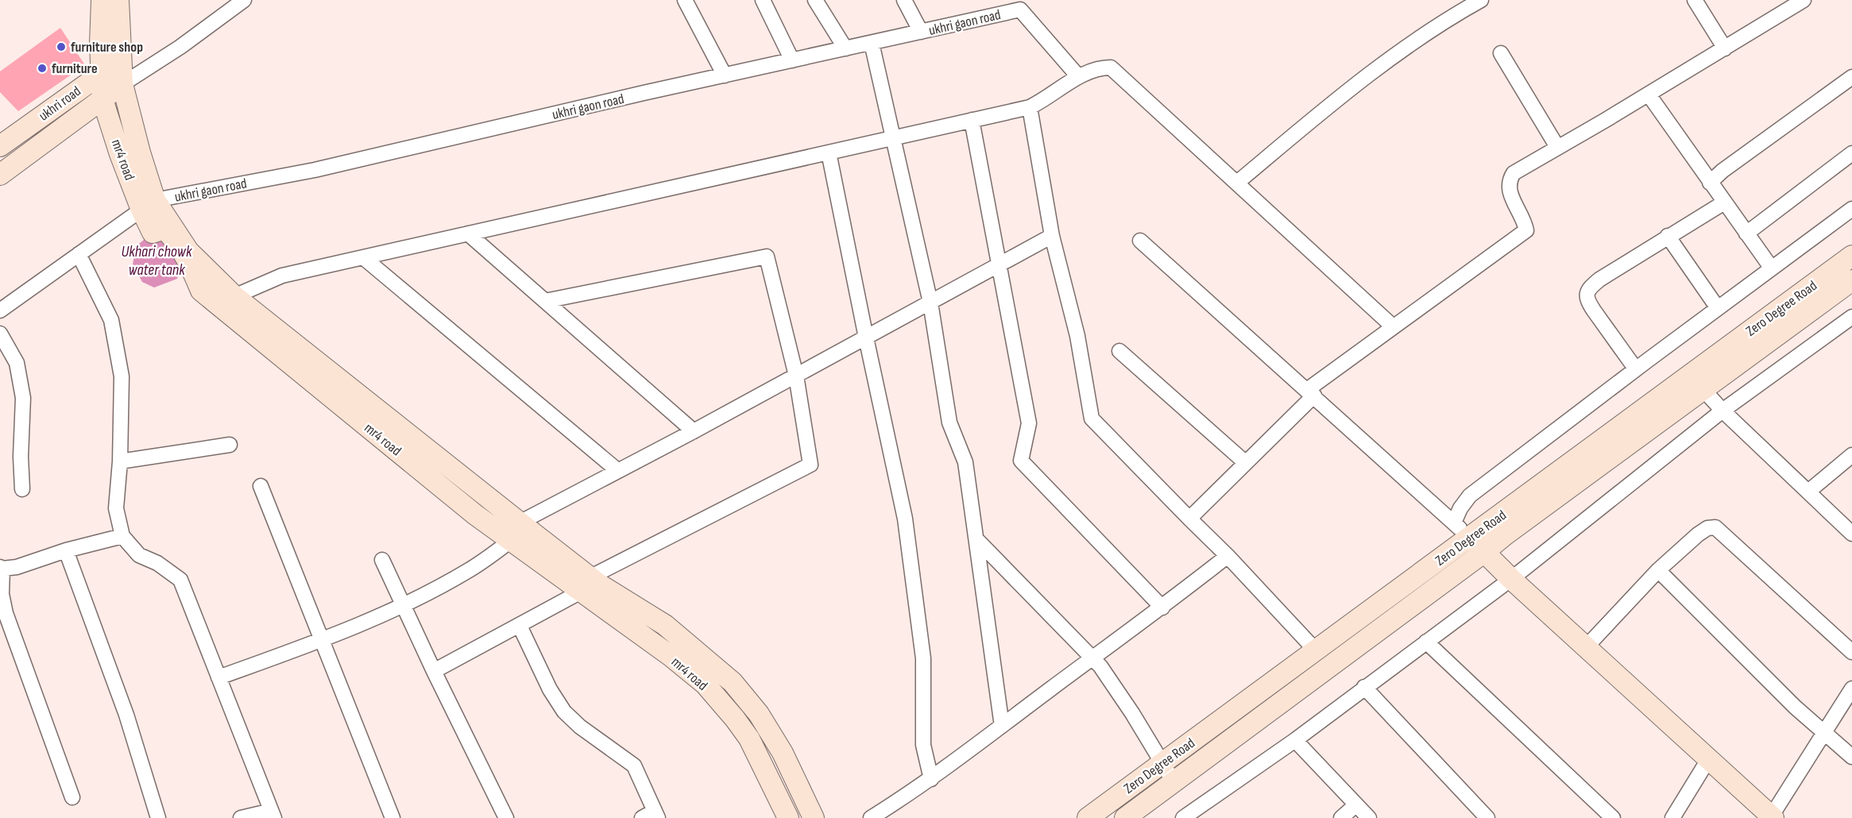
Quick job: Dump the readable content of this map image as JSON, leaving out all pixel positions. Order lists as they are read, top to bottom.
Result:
{
  "streets": {
    "street": [
      "ukhri gaon road",
      "ukhri road",
      "mr4 road",
      "Zero Degree Road"
    ]
  },
  "crossings": [
    ["ukhri gaon road", "mr4 road"],
    ["ukhri road", "mr4 road"]
  ],
  "water": ["Ukhari chowk water tank"],
  "places": ["furniture shop", "furniture"]
}
